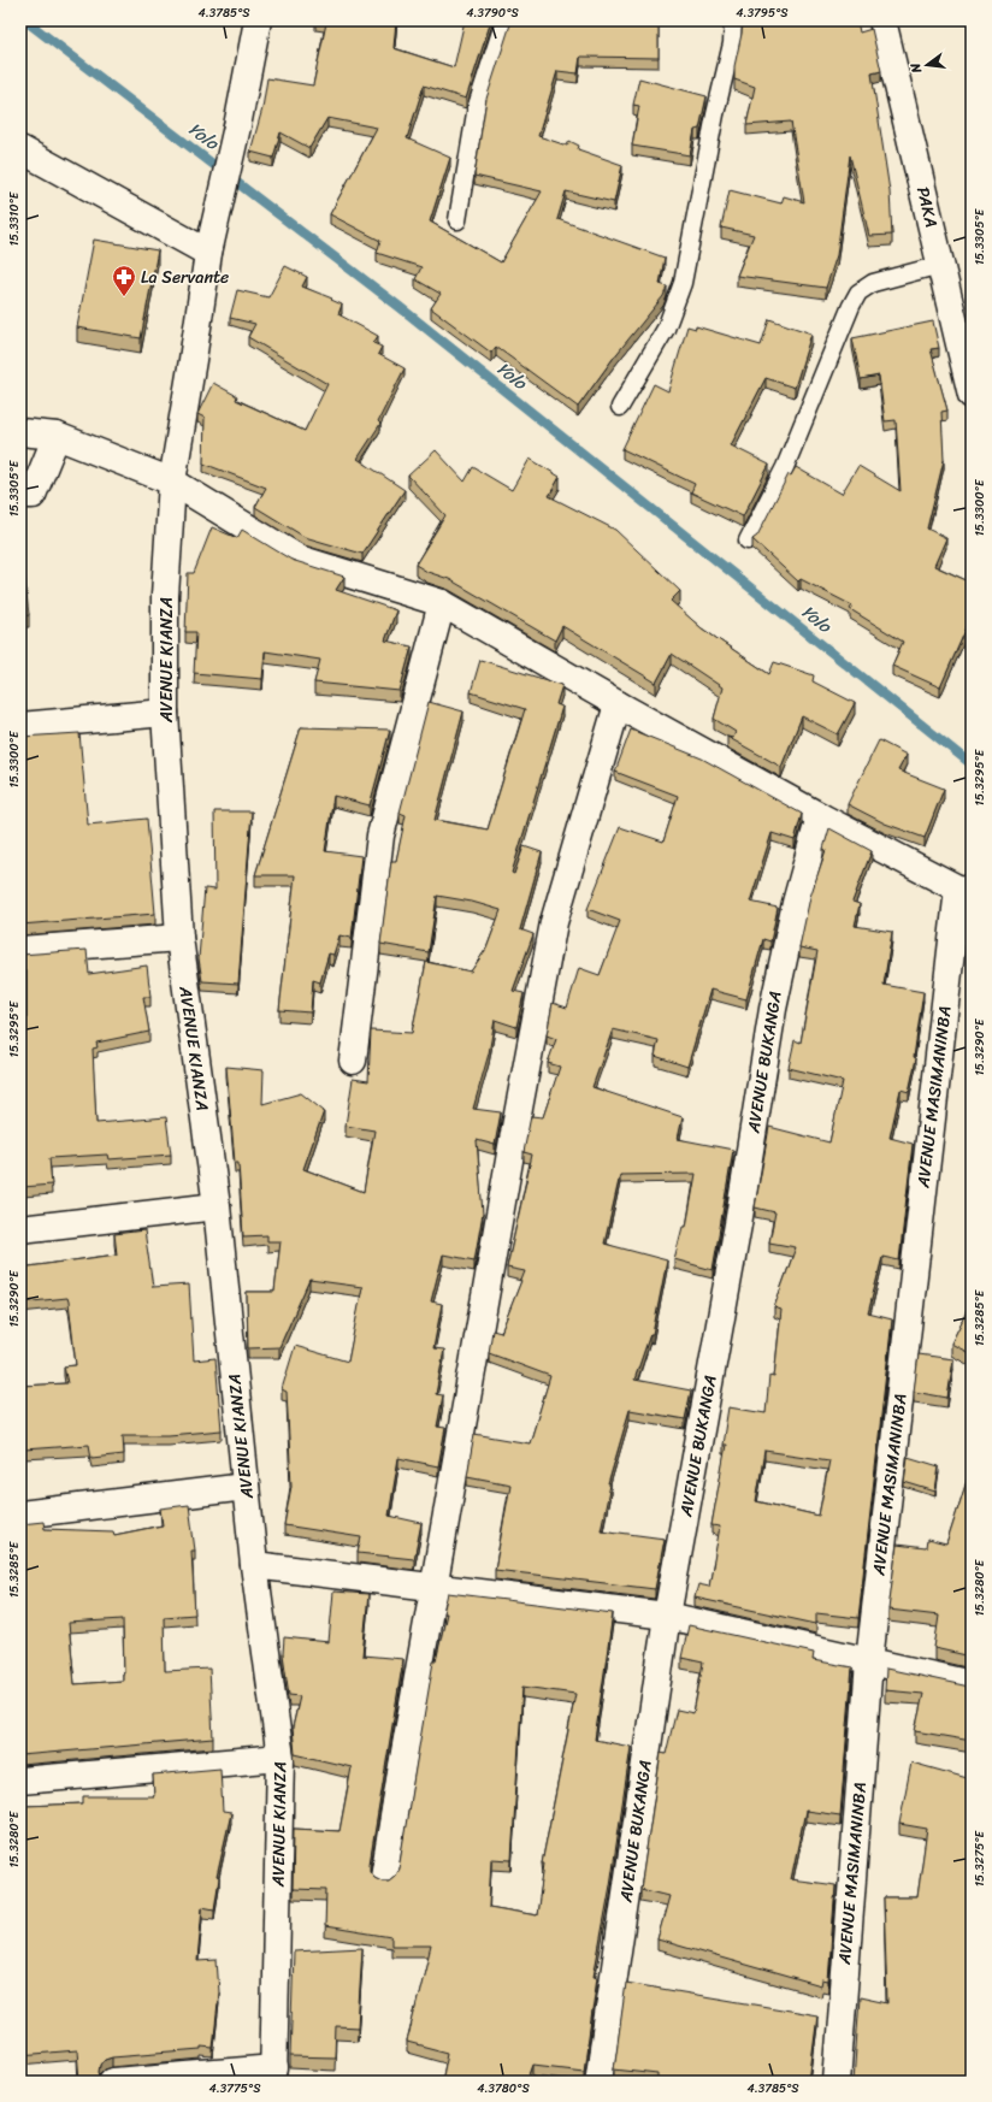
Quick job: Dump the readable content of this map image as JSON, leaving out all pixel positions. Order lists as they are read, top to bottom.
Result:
{
  "streets": {
    "street": [
      "PAKA",
      "AVENUE KIANZA",
      "AVENUE BUKANGA",
      "AVENUE MASIMANINBA"
    ]
  },
  "water": ["Yolo"],
  "places": {
    "pharmacy": ["La Servante"]
  },
  "north": "left",
  "coordinates": [
    "4.3785°S",
    "4.3790°S",
    "4.3795°S",
    "15.3310°E",
    "15.3305°E",
    "15.3300°E",
    "15.3295°E",
    "15.3290°E",
    "15.3285°E",
    "15.3280°E",
    "15.3275°E",
    "4.3775°S",
    "4.3780°S"
  ]
}
